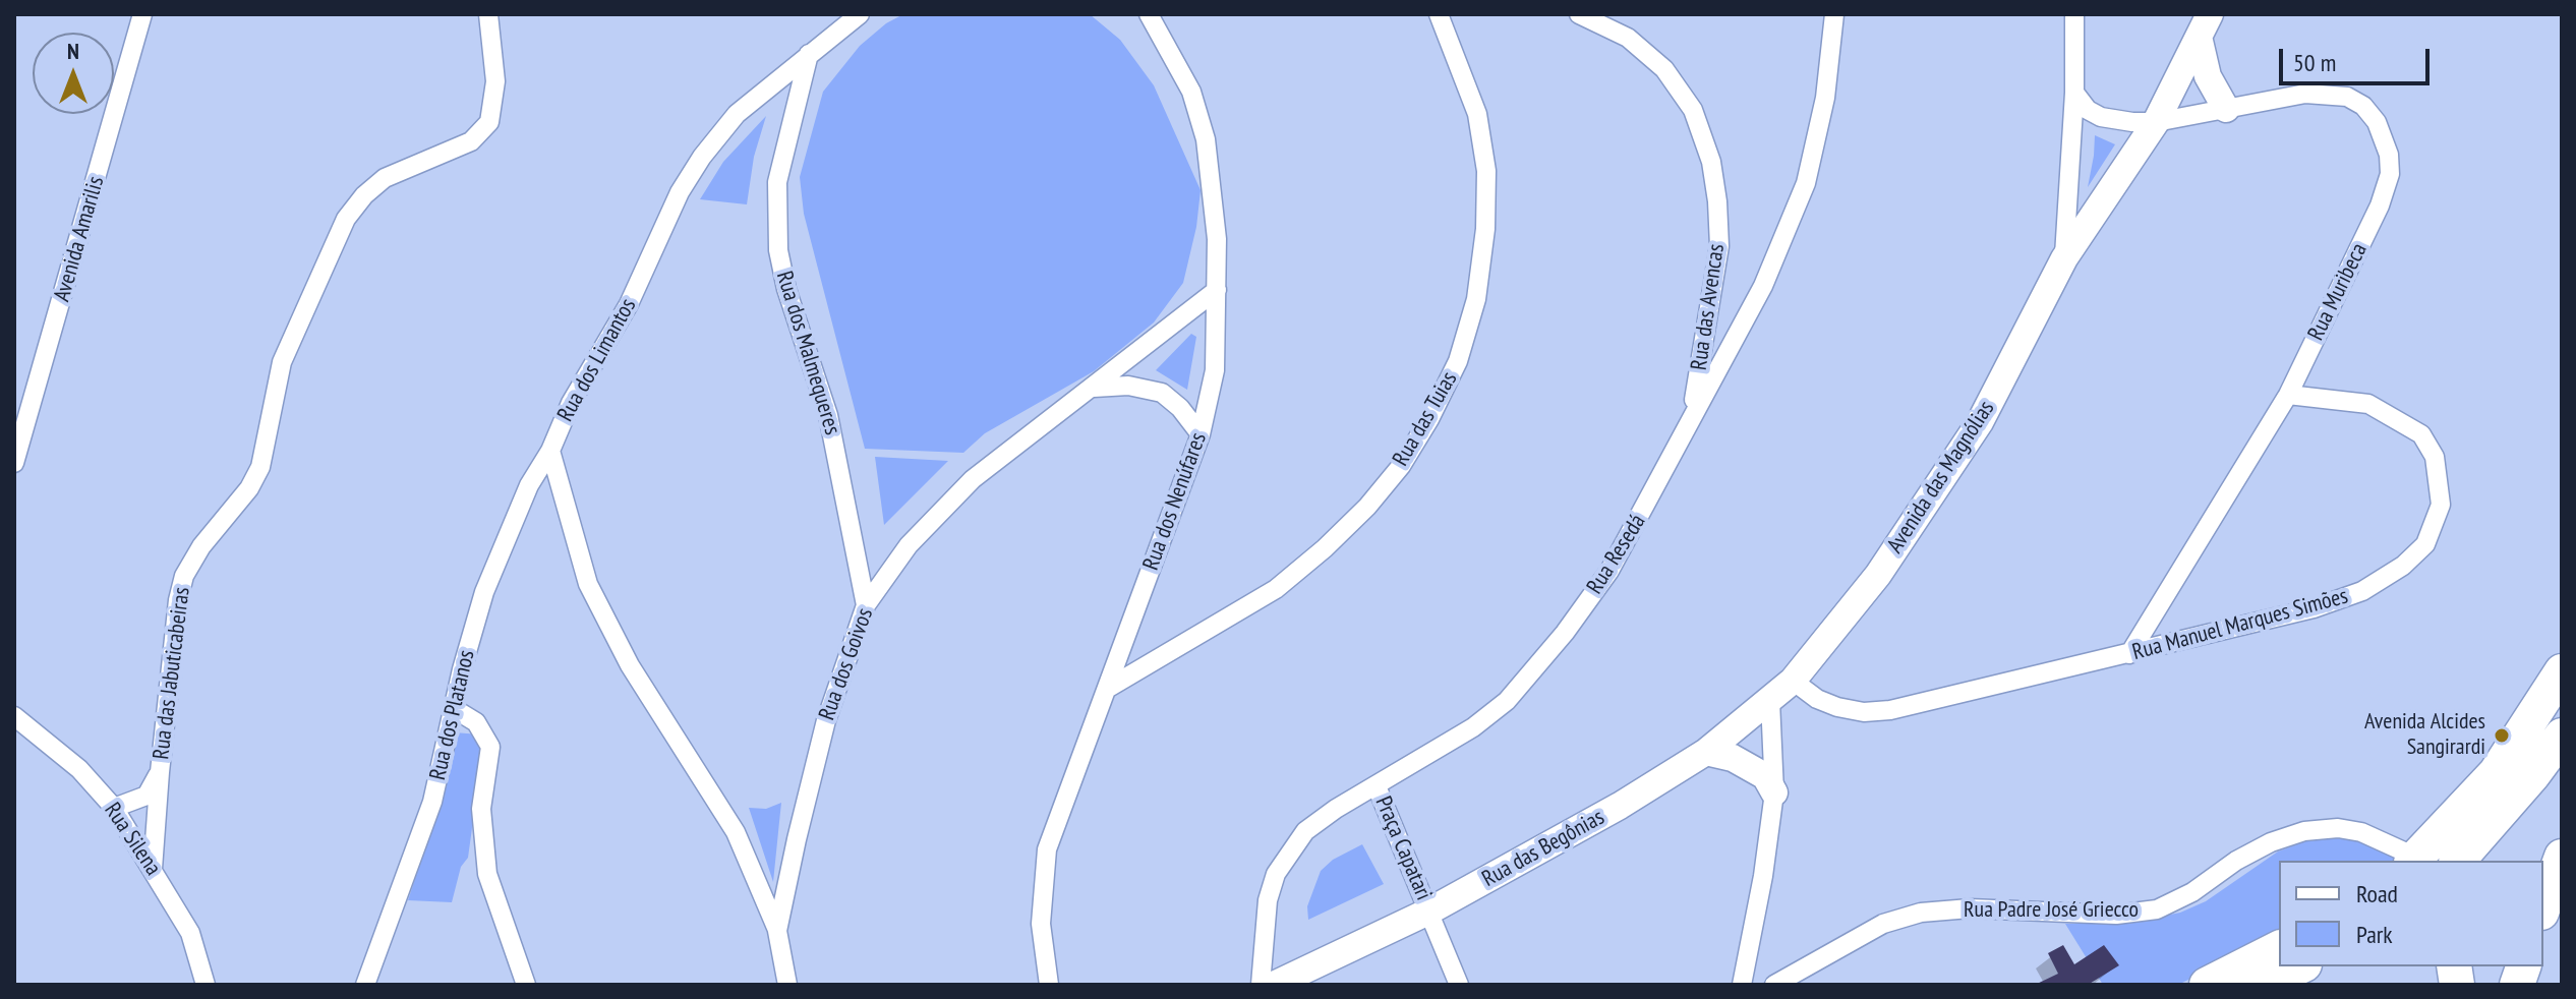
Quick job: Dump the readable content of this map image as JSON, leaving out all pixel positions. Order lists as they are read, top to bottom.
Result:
{
  "streets": {
    "main road": ["Avenida das Magnólias", "Rua das Begônias"],
    "street": [
      "Avenida Amarilis",
      "Rua Muribeca",
      "Rua das Avencas",
      "Rua dos Malmequeres",
      "Rua dos Limantos",
      "Rua das Tuias",
      "Rua dos Nenúfares",
      "Rua Resedá",
      "Rua Manuel Marques Simões",
      "Rua dos Goivos",
      "Rua das Jabuticabeiras",
      "Rua dos Platanos",
      "Rua Silena",
      "Praça Capatari",
      "Rua Padre José Griecco"
    ]
  },
  "crossings": [
    ["Rua Muribeca", "Avenida das Magnólias"],
    ["Rua Muribeca", "Rua Manuel Marques Simões"],
    ["Rua das Avencas", "Rua Resedá"],
    ["Rua dos Malmequeres", "Rua dos Limantos"],
    ["Rua dos Malmequeres", "Rua dos Goivos"],
    ["Rua dos Limantos", "Rua dos Goivos"],
    ["Rua dos Limantos", "Rua dos Platanos"],
    ["Rua das Tuias", "Rua dos Nenúfares"],
    ["Avenida das Magnólias", "Rua Manuel Marques Simões"],
    ["Avenida das Magnólias", "Rua das Begônias"],
    ["Rua dos Nenúfares", "Rua dos Goivos"],
    ["Rua Resedá", "Praça Capatari"],
    ["Rua Manuel Marques Simões", "Rua das Begônias"],
    ["Rua das Jabuticabeiras", "Rua Silena"],
    ["Praça Capatari", "Rua das Begônias"]
  ],
  "places": ["Avenida Alcides Sangirardi"],
  "legend": ["Road", "Park"],
  "scale_bar": "50 m",
  "north": "top"
}
